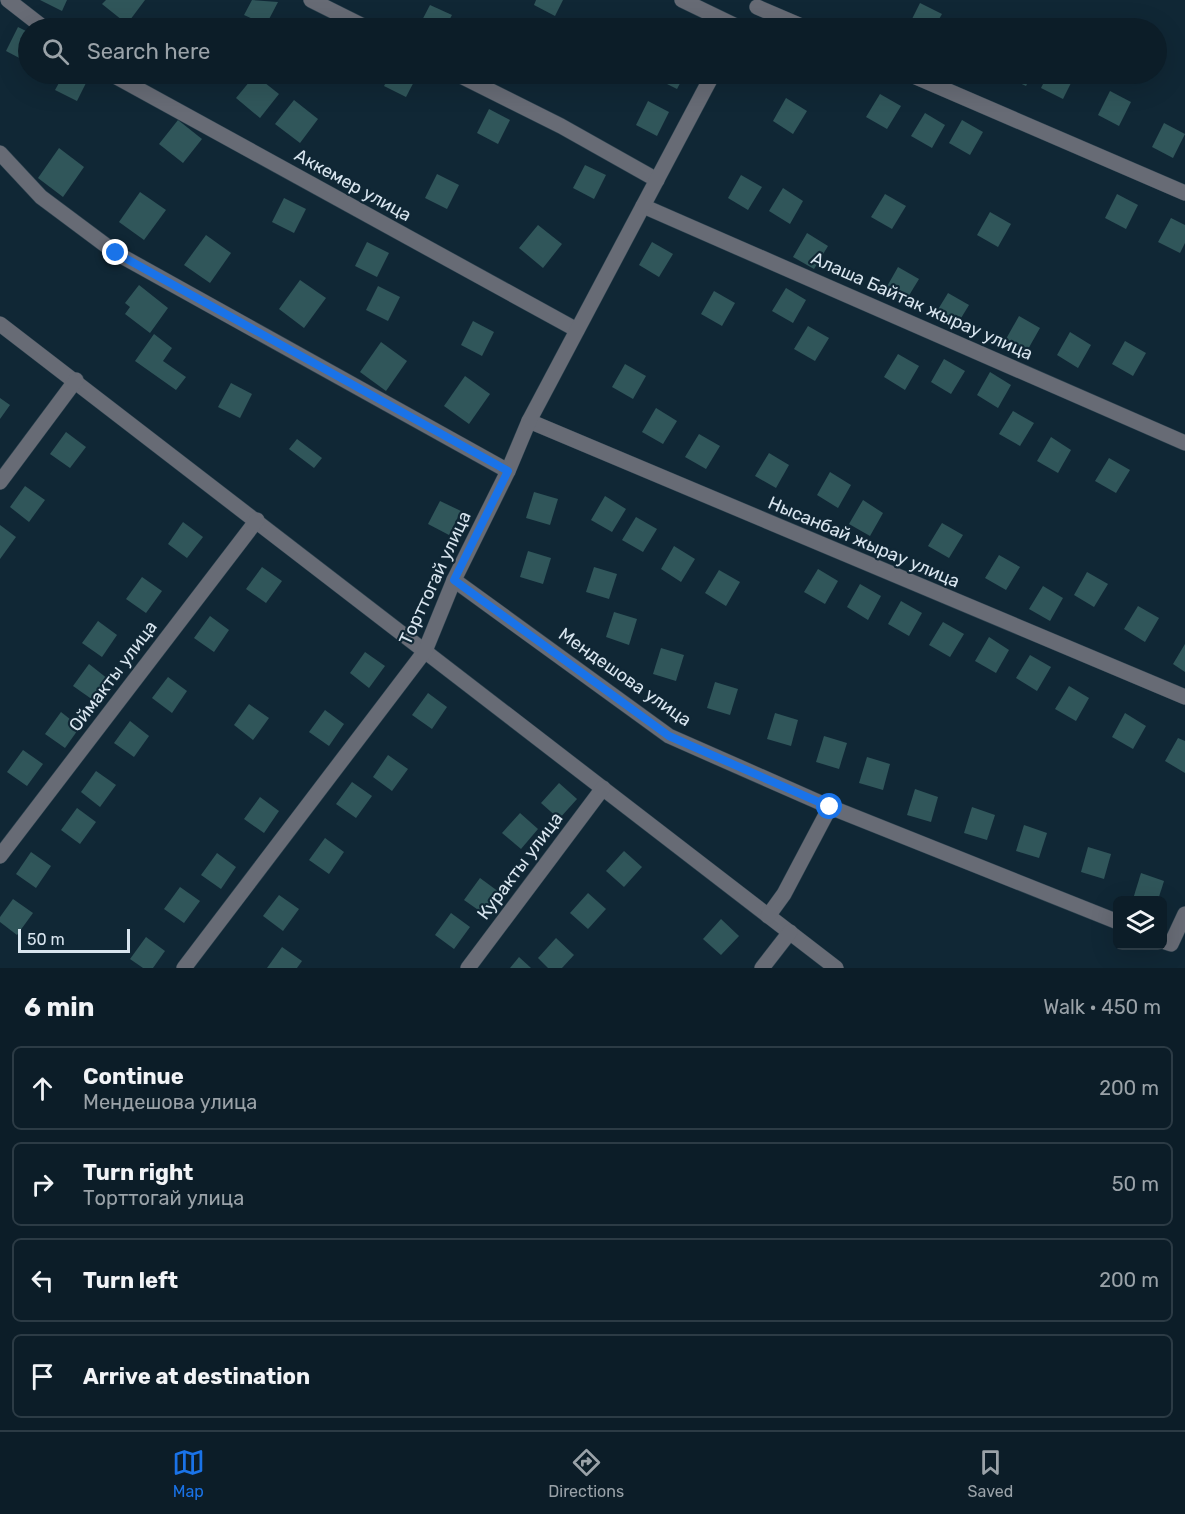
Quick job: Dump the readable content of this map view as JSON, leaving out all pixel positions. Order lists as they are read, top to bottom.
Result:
{
  "streets": {
    "street": [
      "Аккемер улица",
      "Алаша Байтак жырау улица",
      "Нысанбай жырау улица",
      "Торттогай улица",
      "Оймакты улица",
      "Мендешова улица",
      "Куракты улица"
    ]
  },
  "crossings": [
    ["Аккемер улица", "Торттогай улица"],
    ["Алаша Байтак жырау улица", "Торттогай улица"],
    ["Нысанбай жырау улица", "Торттогай улица"],
    ["Торттогай улица", "Мендешова улица"]
  ],
  "scale_bar": "50 m",
  "page": {
    "search": "Search here",
    "scale": "50 m",
    "heading": ["6 min", "Walk · 450 m"],
    "list": [
      ["Continue", "Мендешова улица", "200 m"],
      ["Turn right", "Торттогай улица", "50 m"],
      ["Turn left", "200 m"],
      "Arrive at destination"
    ],
    "nav": ["Map", "Directions", "Saved"]
  }
}
